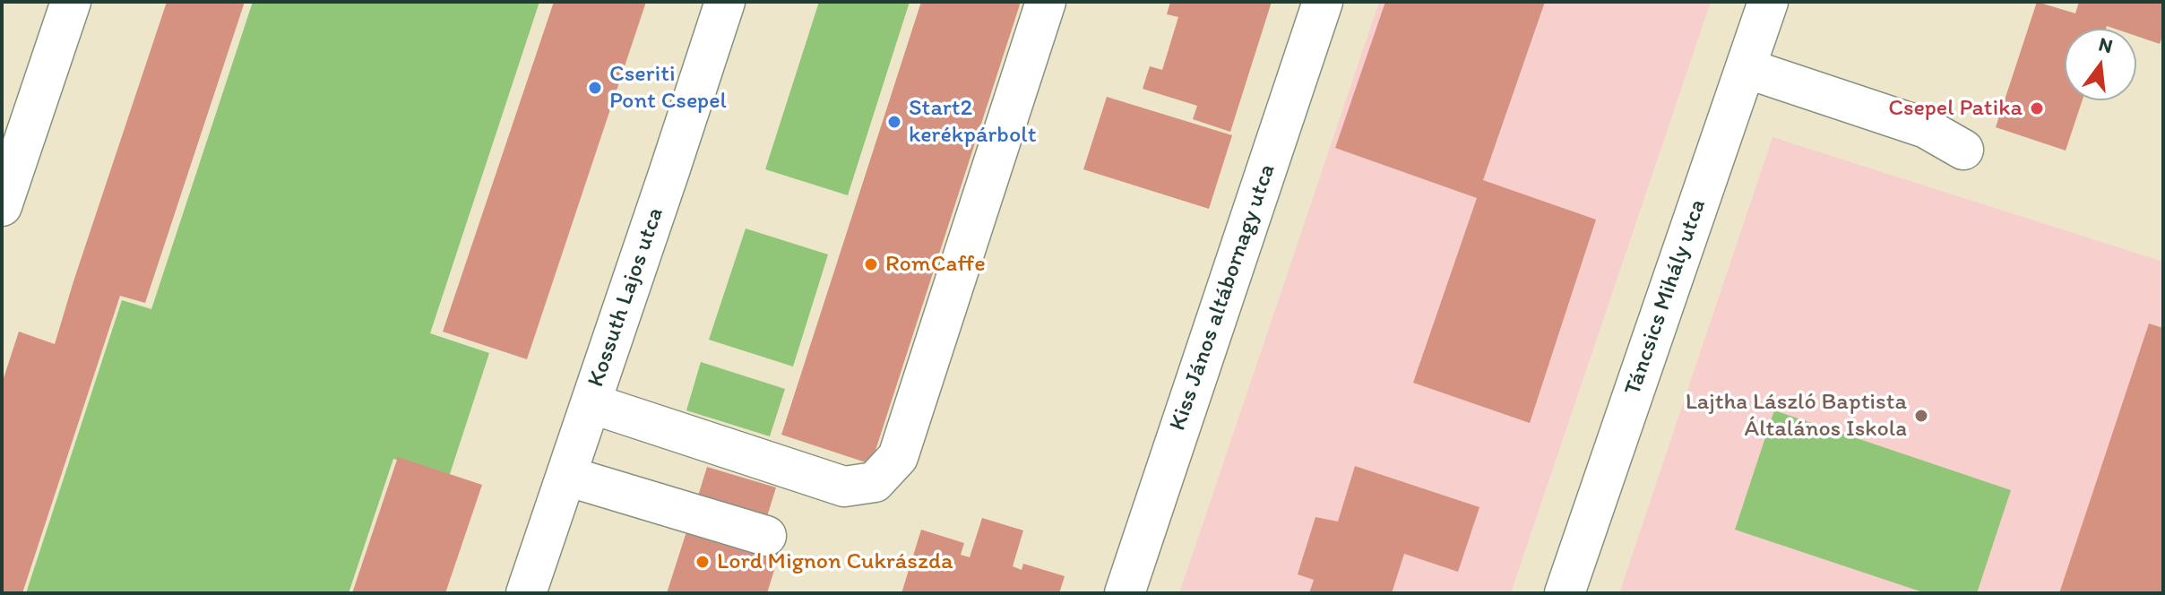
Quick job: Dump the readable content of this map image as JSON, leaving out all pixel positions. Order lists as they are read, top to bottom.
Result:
{
  "streets": {
    "street": ["Kossuth Lajos utca", "Kiss János altábornagy utca", "Táncsics Mihály utca"]
  },
  "places": [
    "Cseriti Pont Csepel",
    "Csepel Patika",
    "Start2 kerékpárbolt",
    "RomCaffe",
    "Lajtha László Baptista Általános Iskola",
    "Lord Mignon Cukrászda"
  ],
  "north": "top"
}
